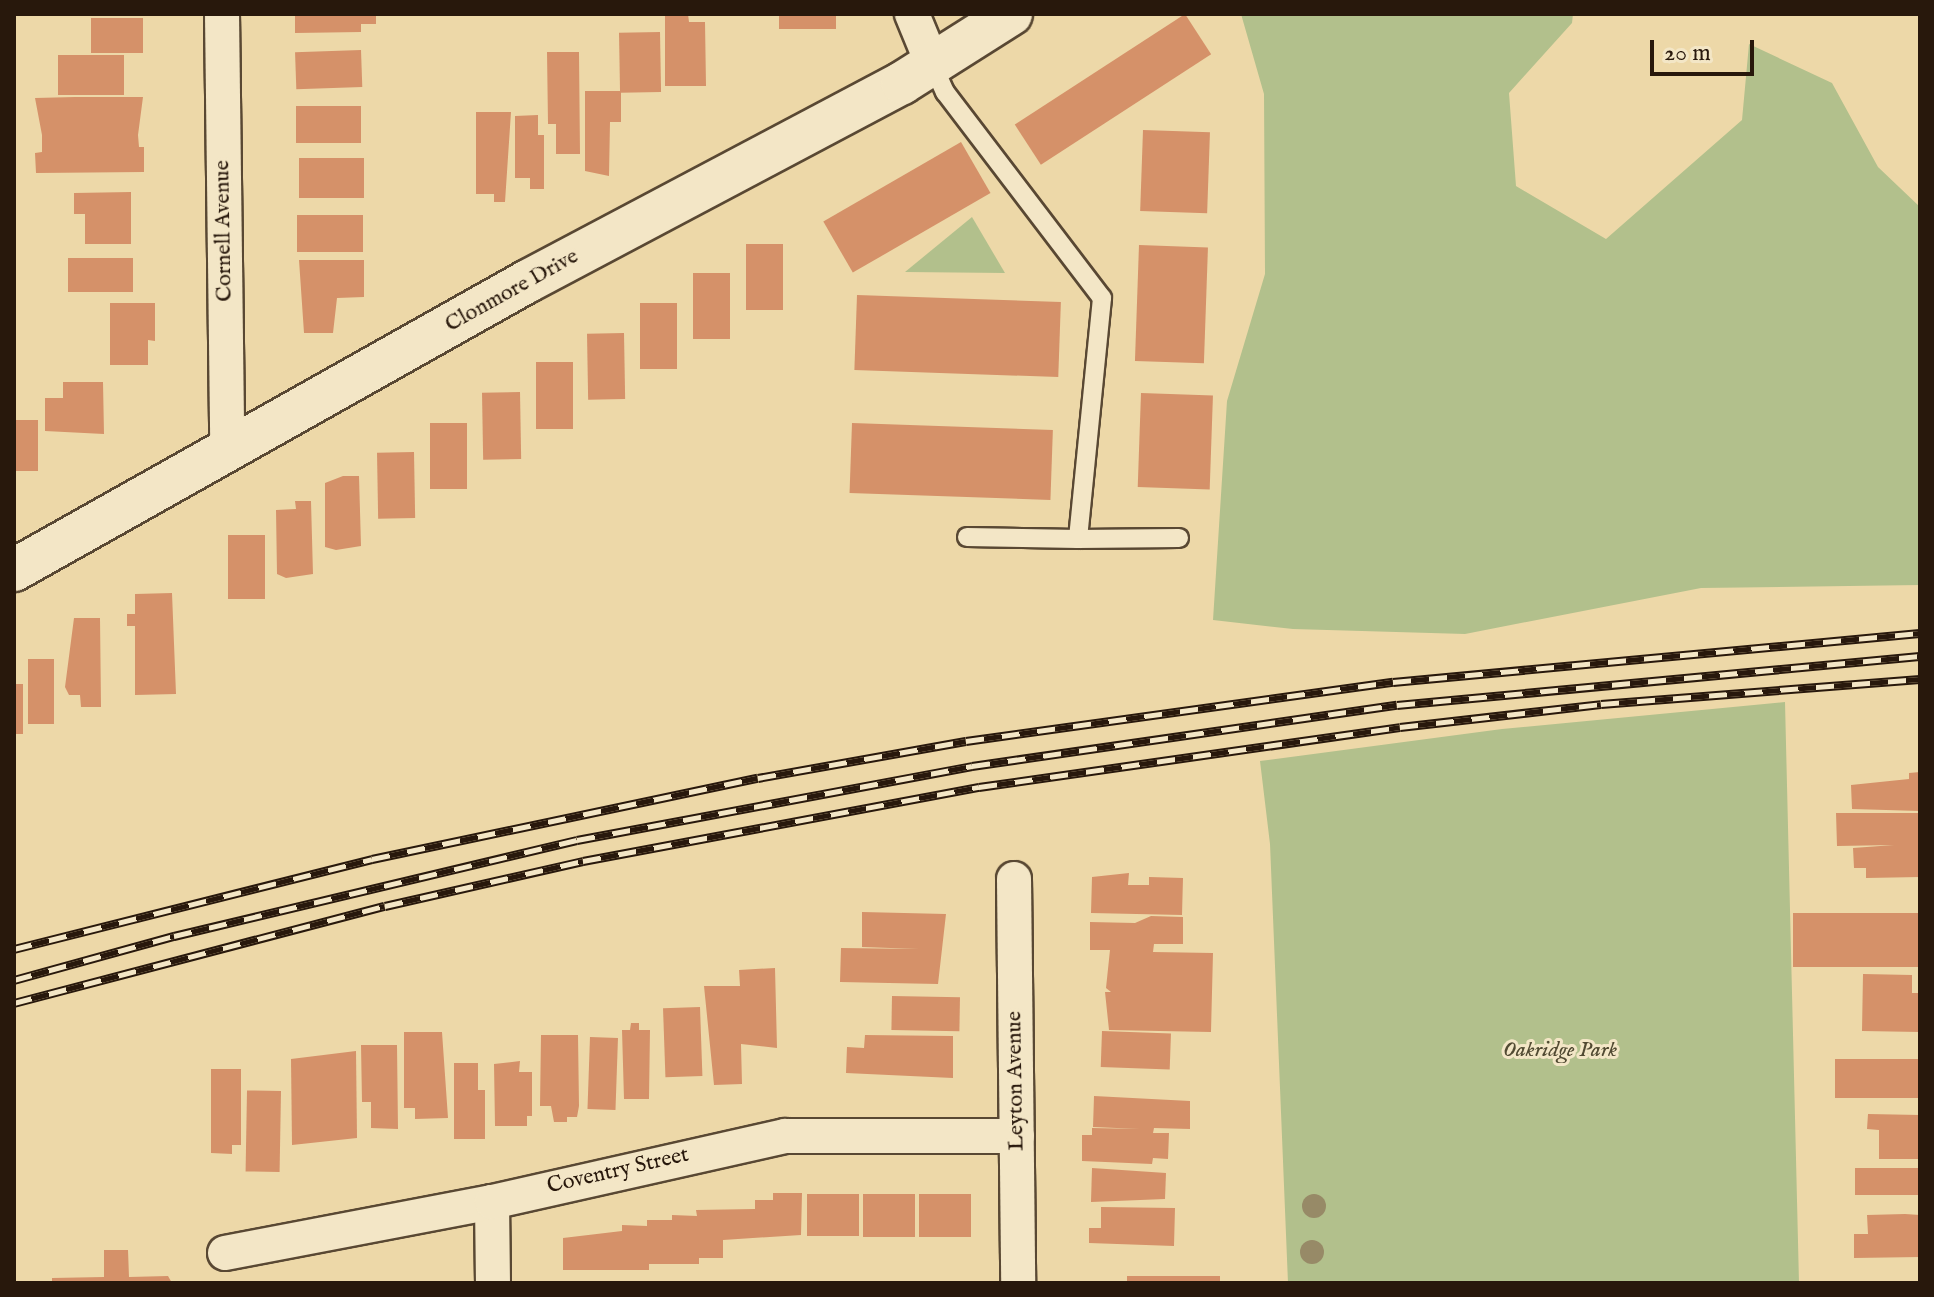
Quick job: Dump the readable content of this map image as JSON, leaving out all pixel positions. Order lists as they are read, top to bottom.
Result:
{
  "streets": {
    "street": [
      "Cornell Avenue",
      "Clonmore Drive",
      "Leyton Avenue",
      "Coventry Street"
    ]
  },
  "crossings": [
    ["Cornell Avenue", "Clonmore Drive"],
    ["Leyton Avenue", "Coventry Street"]
  ],
  "parks": ["Oakridge Park"],
  "scale_bar": "20 m"
}
